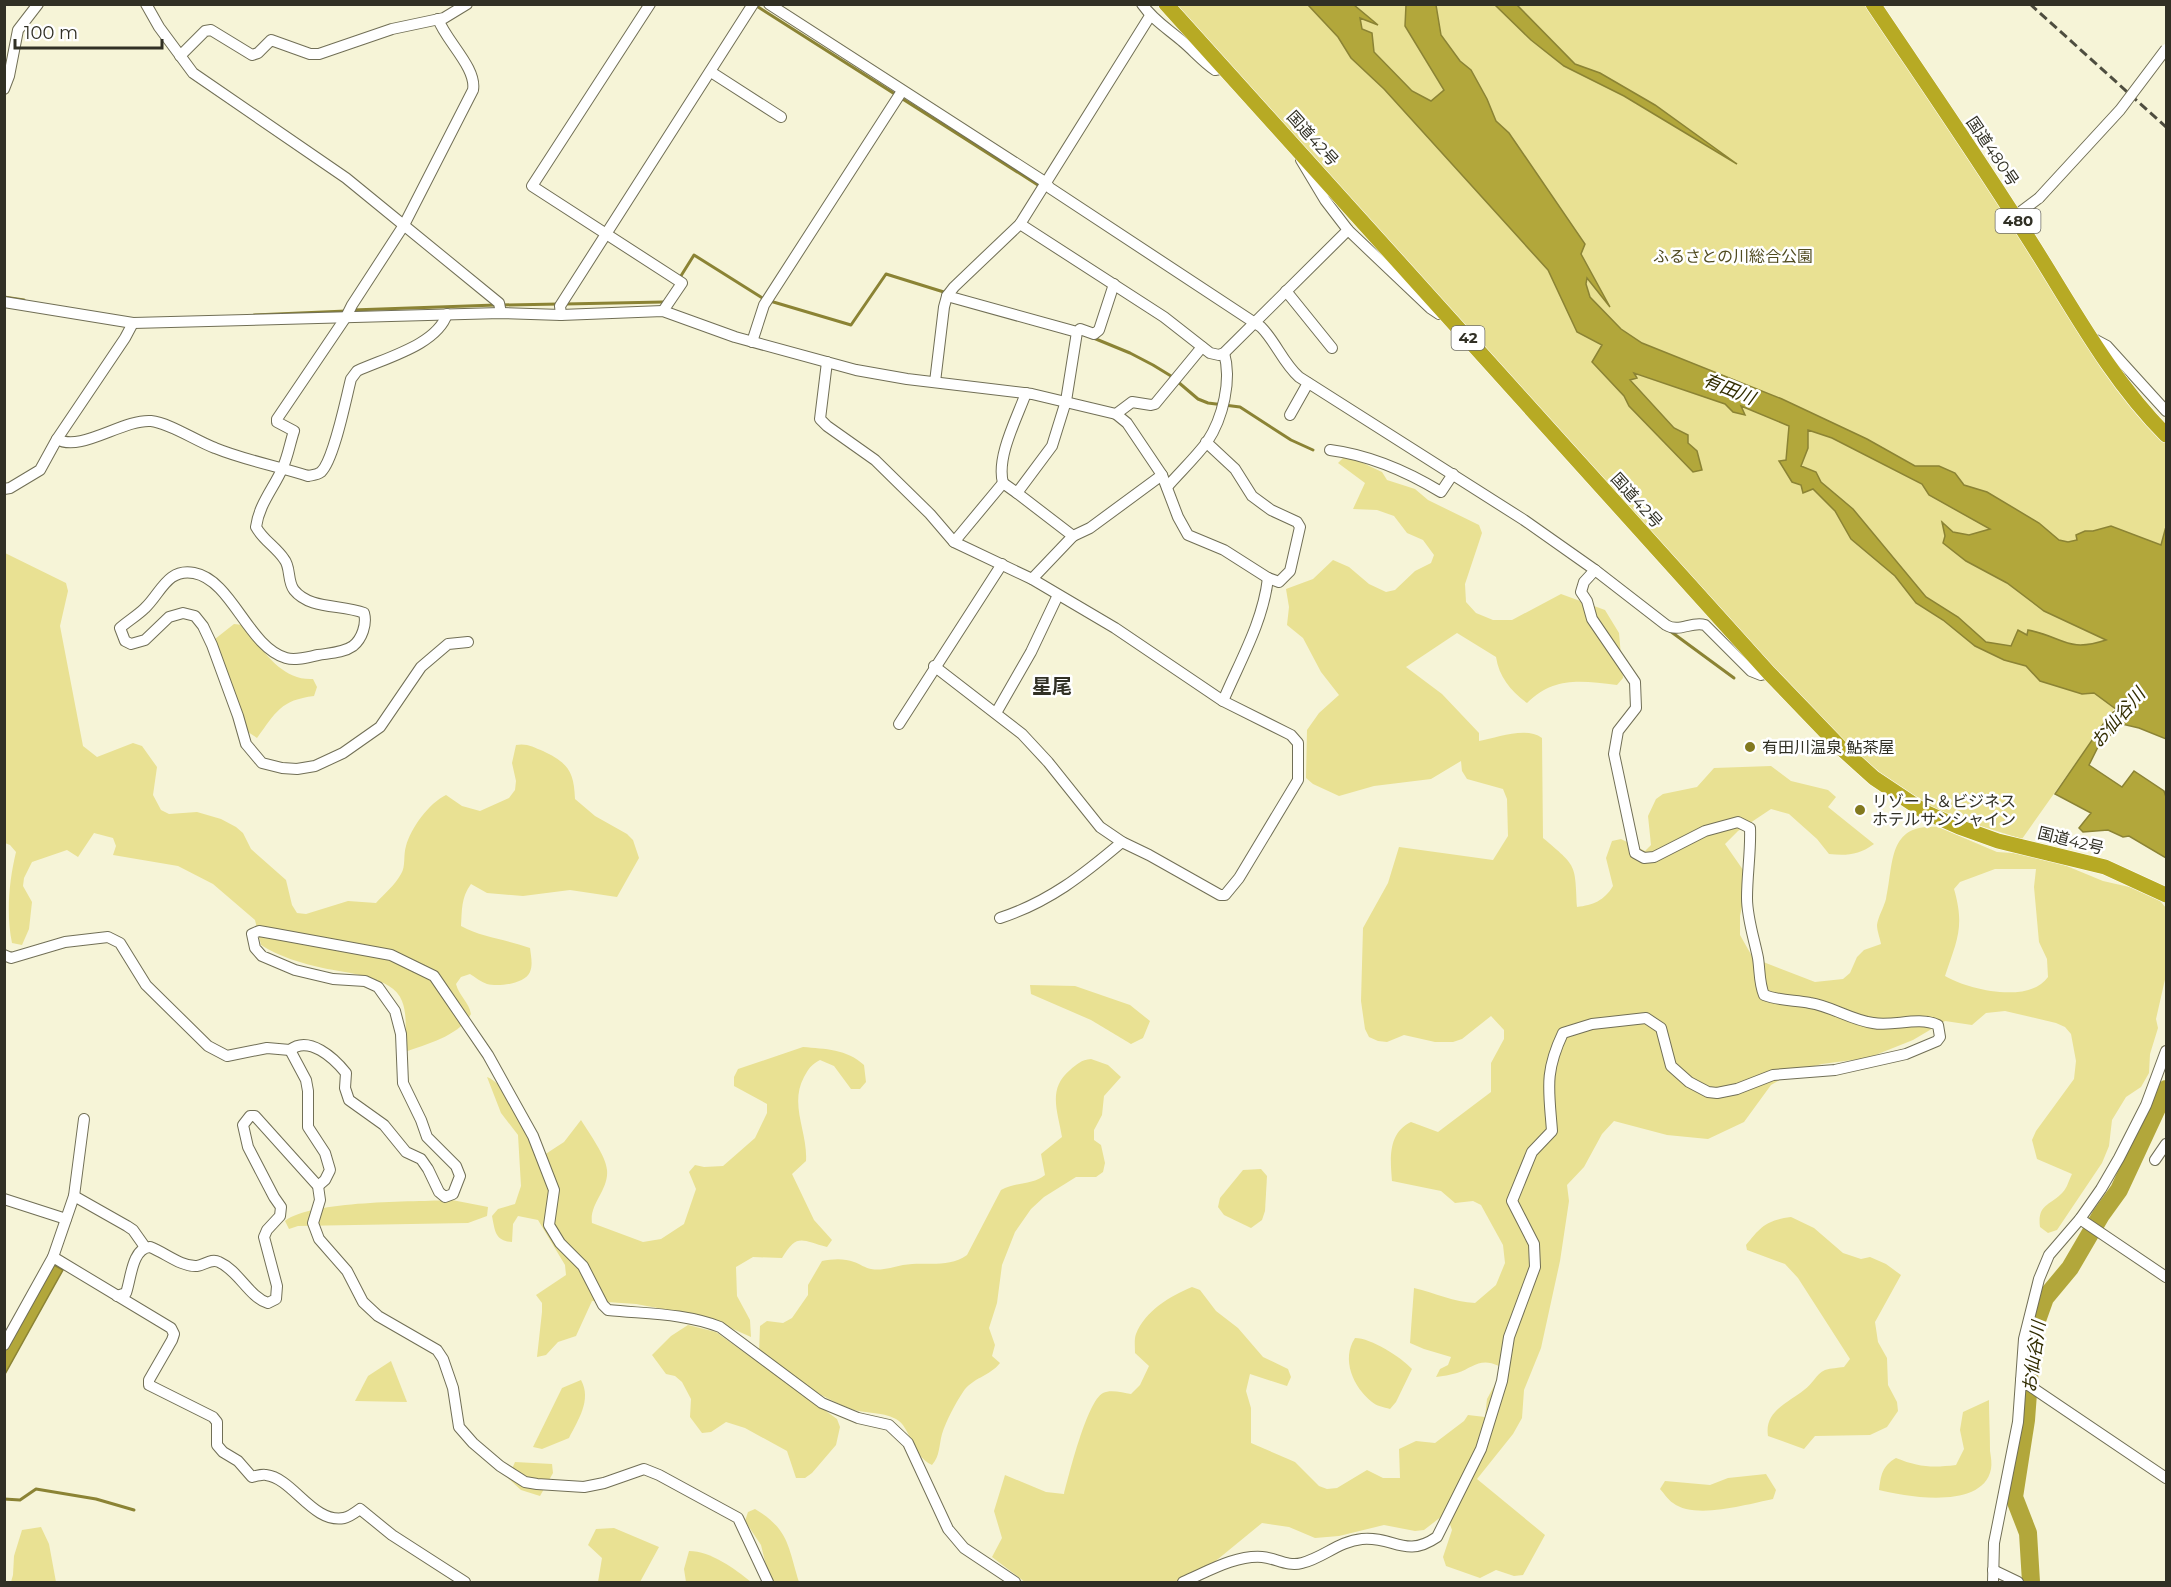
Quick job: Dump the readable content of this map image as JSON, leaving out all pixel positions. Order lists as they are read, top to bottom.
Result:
{
  "streets": {
    "highway": [
      "国道42号",
      "国道480号",
      "480",
      "42"
    ]
  },
  "districts": ["星尾"],
  "water": ["有田川", "お仙谷川"],
  "parks": ["ふるさとの川総合公園"],
  "places": ["有田川温泉 鮎茶屋", "リゾート＆ビジネス ホテルサンシャイン"],
  "scale_bar": "100 m"
}
